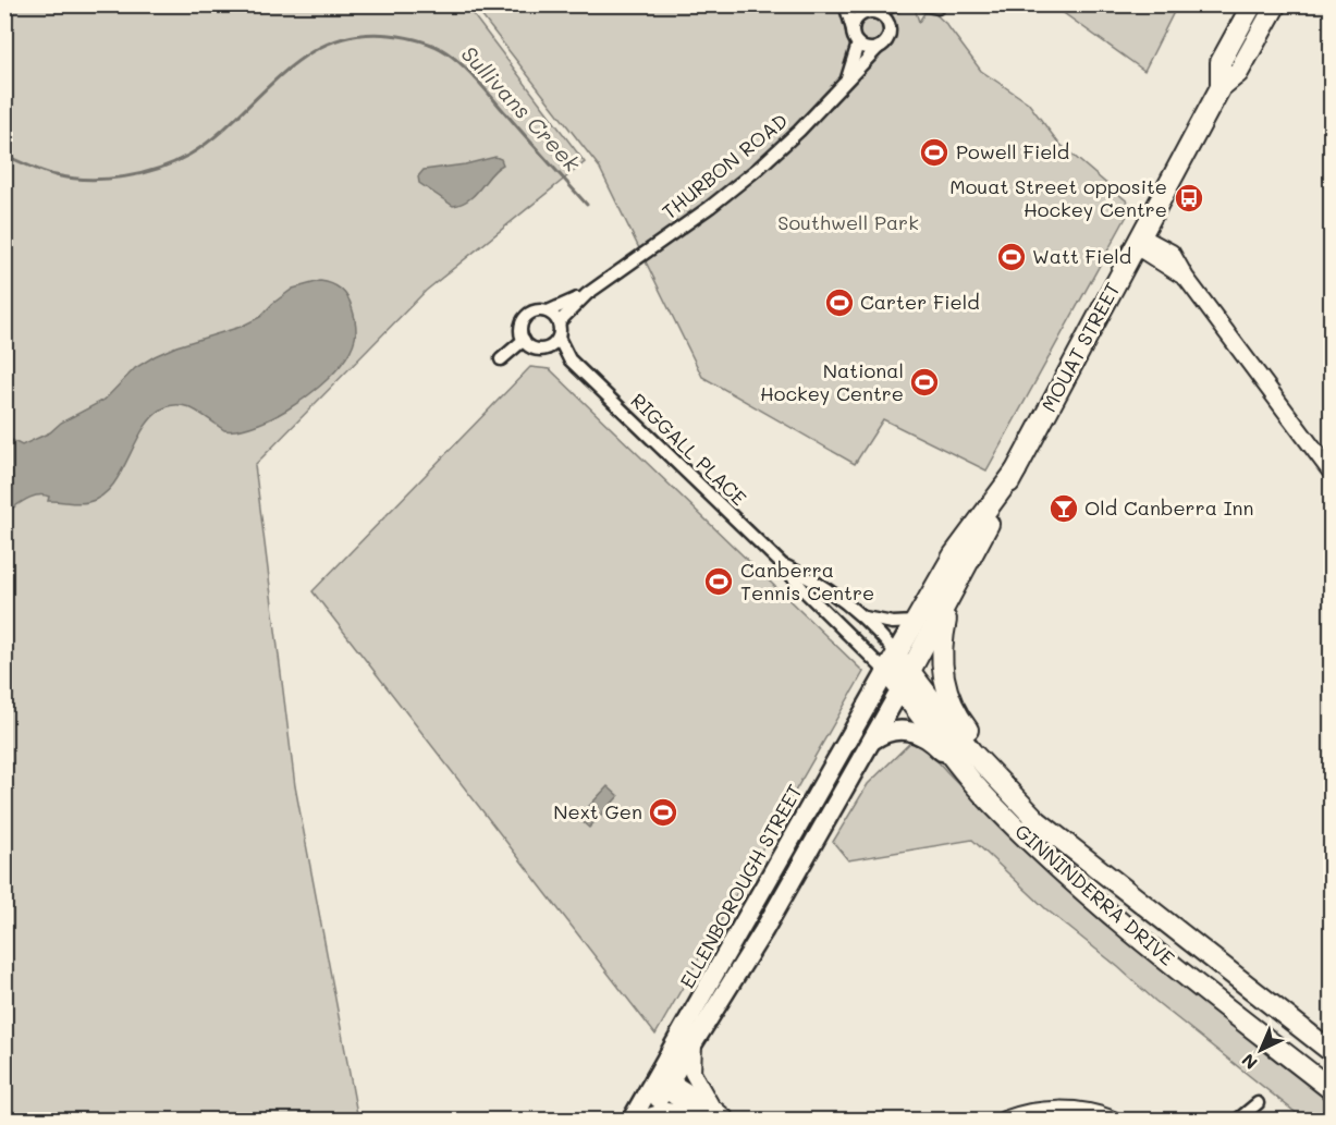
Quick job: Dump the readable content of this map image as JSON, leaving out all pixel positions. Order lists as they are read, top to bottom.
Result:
{
  "streets": {
    "main road": ["MOUAT STREET", "ELLENBOROUGH STREET", "GINNINDERRA DRIVE"],
    "street": ["THURBON ROAD", "RIGGALL PLACE"]
  },
  "crossings": [
    ["THURBON ROAD", "RIGGALL PLACE"],
    ["MOUAT STREET", "RIGGALL PLACE"],
    ["MOUAT STREET", "ELLENBOROUGH STREET"],
    ["MOUAT STREET", "GINNINDERRA DRIVE"],
    ["RIGGALL PLACE", "ELLENBOROUGH STREET"],
    ["RIGGALL PLACE", "GINNINDERRA DRIVE"],
    ["ELLENBOROUGH STREET", "GINNINDERRA DRIVE"]
  ],
  "water": ["Sullivans Creek"],
  "parks": ["Southwell Park"],
  "places": {
    "sports": [
      "Powell Field",
      "Watt Field",
      "Carter Field",
      "National Hockey Centre",
      "Canberra Tennis Centre",
      "Next Gen"
    ],
    "bus stop": ["Mouat Street opposite Hockey Centre"],
    "bar": ["Old Canberra Inn"]
  },
  "north": "bottom left"
}
